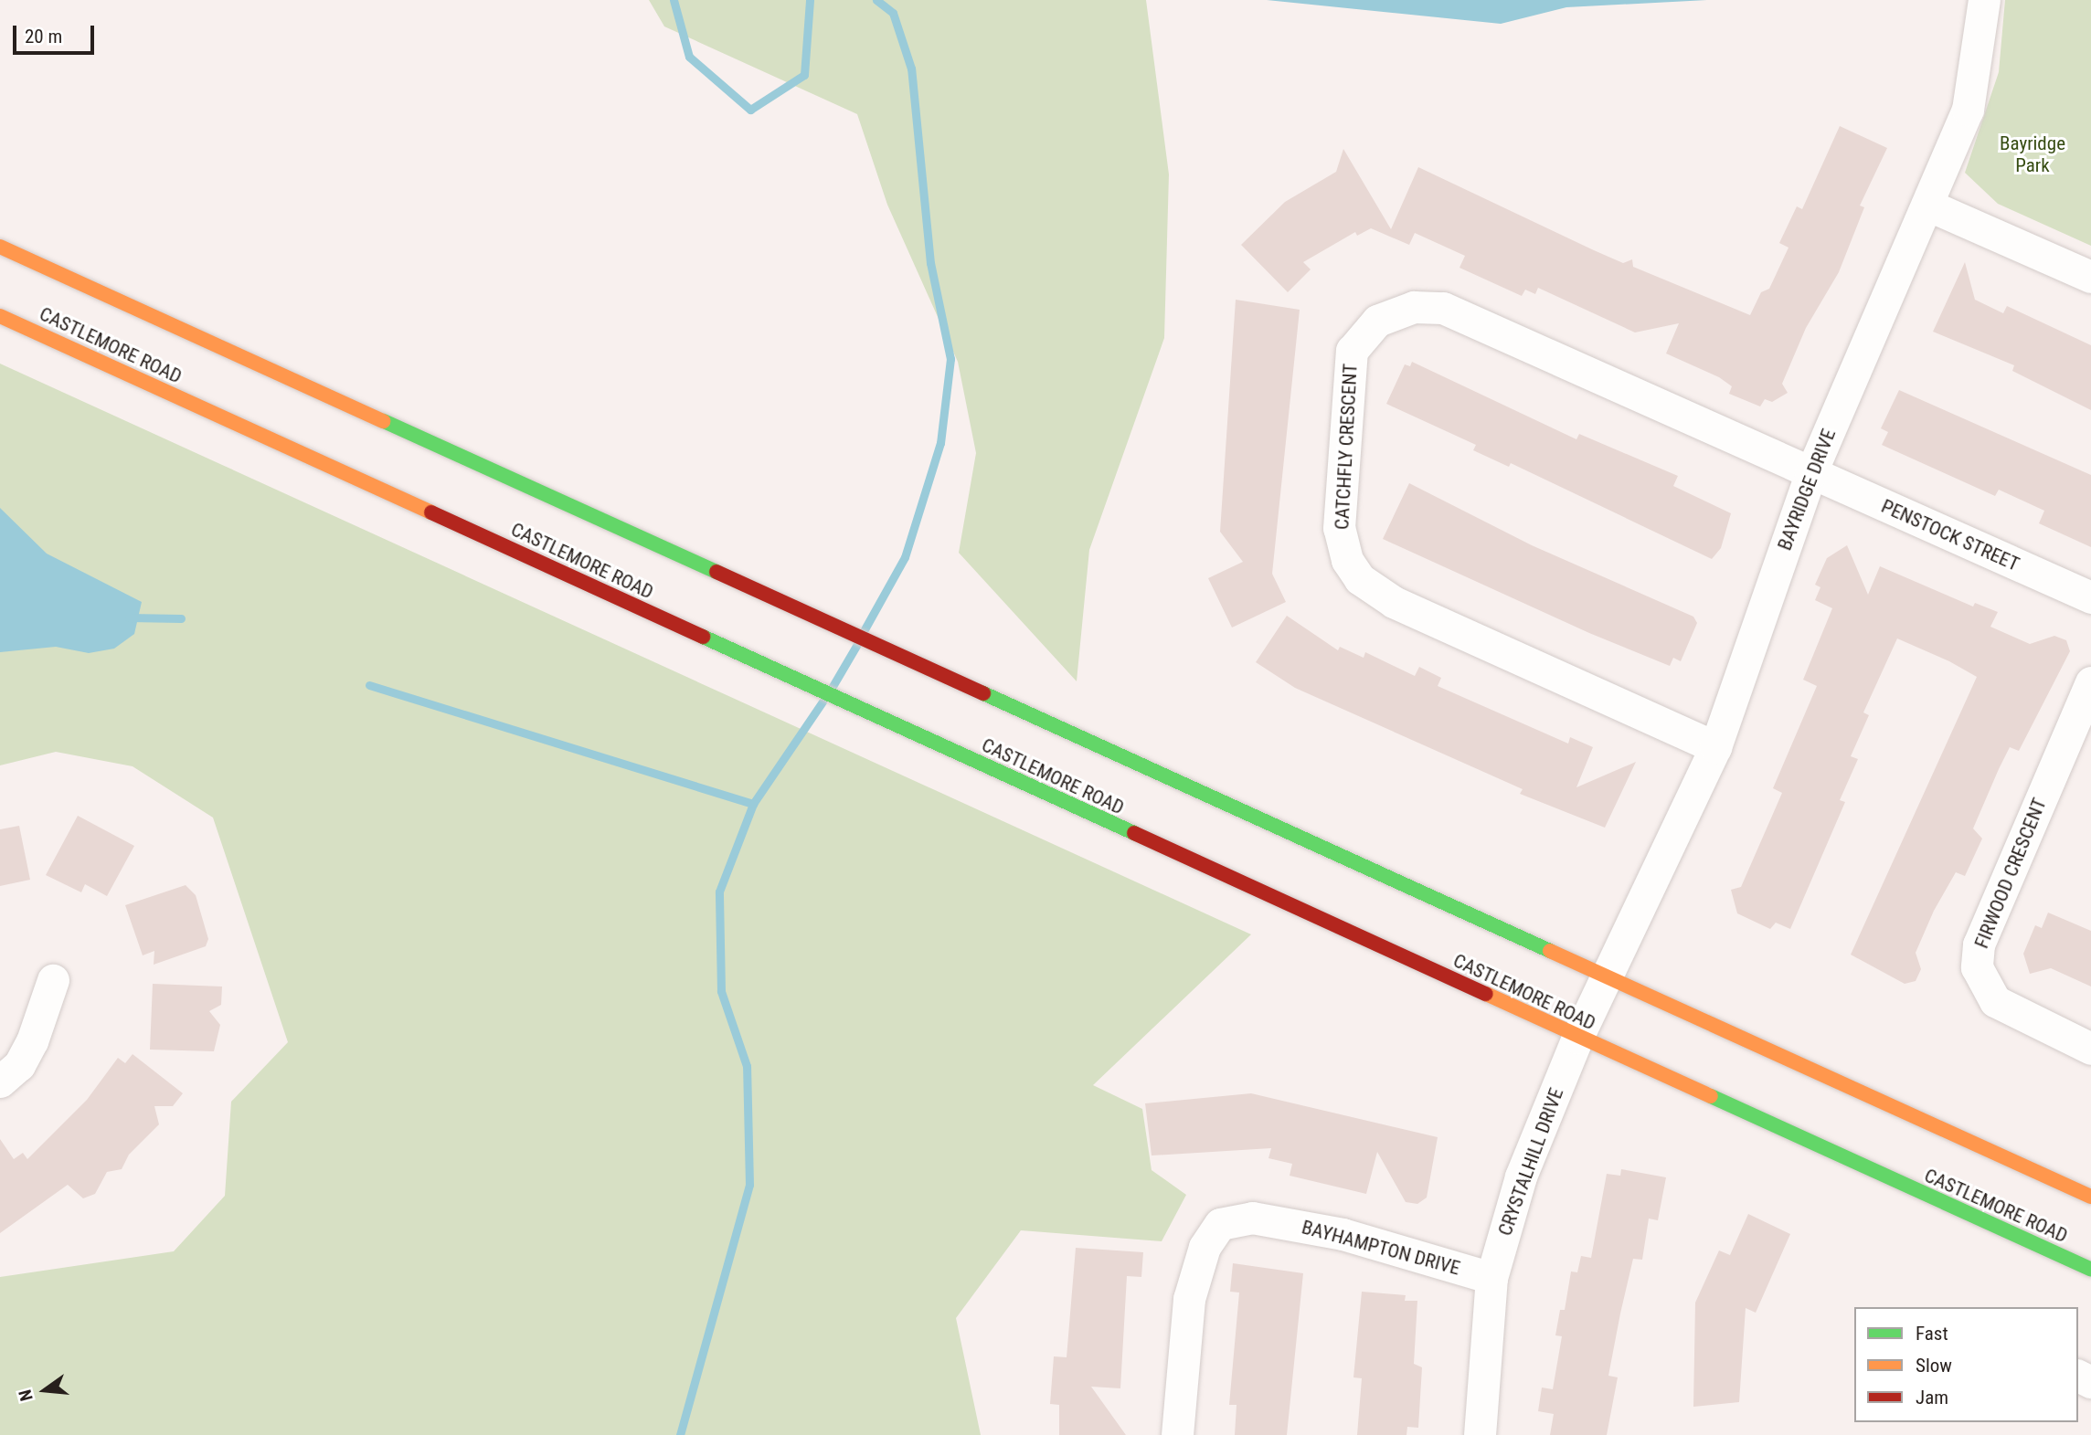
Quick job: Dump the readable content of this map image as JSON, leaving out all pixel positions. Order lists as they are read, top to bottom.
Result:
{
  "streets": {
    "main road": ["CASTLEMORE ROAD"],
    "street": [
      "CATCHFLY CRESCENT",
      "BAYRIDGE DRIVE",
      "PENSTOCK STREET",
      "FIRWOOD CRESCENT",
      "CRYSTALHILL DRIVE",
      "BAYHAMPTON DRIVE"
    ]
  },
  "crossings": [
    ["CASTLEMORE ROAD", "CRYSTALHILL DRIVE"],
    ["CATCHFLY CRESCENT", "BAYRIDGE DRIVE"],
    ["CATCHFLY CRESCENT", "PENSTOCK STREET"],
    ["BAYRIDGE DRIVE", "PENSTOCK STREET"],
    ["BAYRIDGE DRIVE", "CRYSTALHILL DRIVE"],
    ["CRYSTALHILL DRIVE", "BAYHAMPTON DRIVE"]
  ],
  "parks": ["Bayridge Park"],
  "legend": ["Fast", "Slow", "Jam"],
  "scale_bar": "20 m",
  "north": "left"
}
